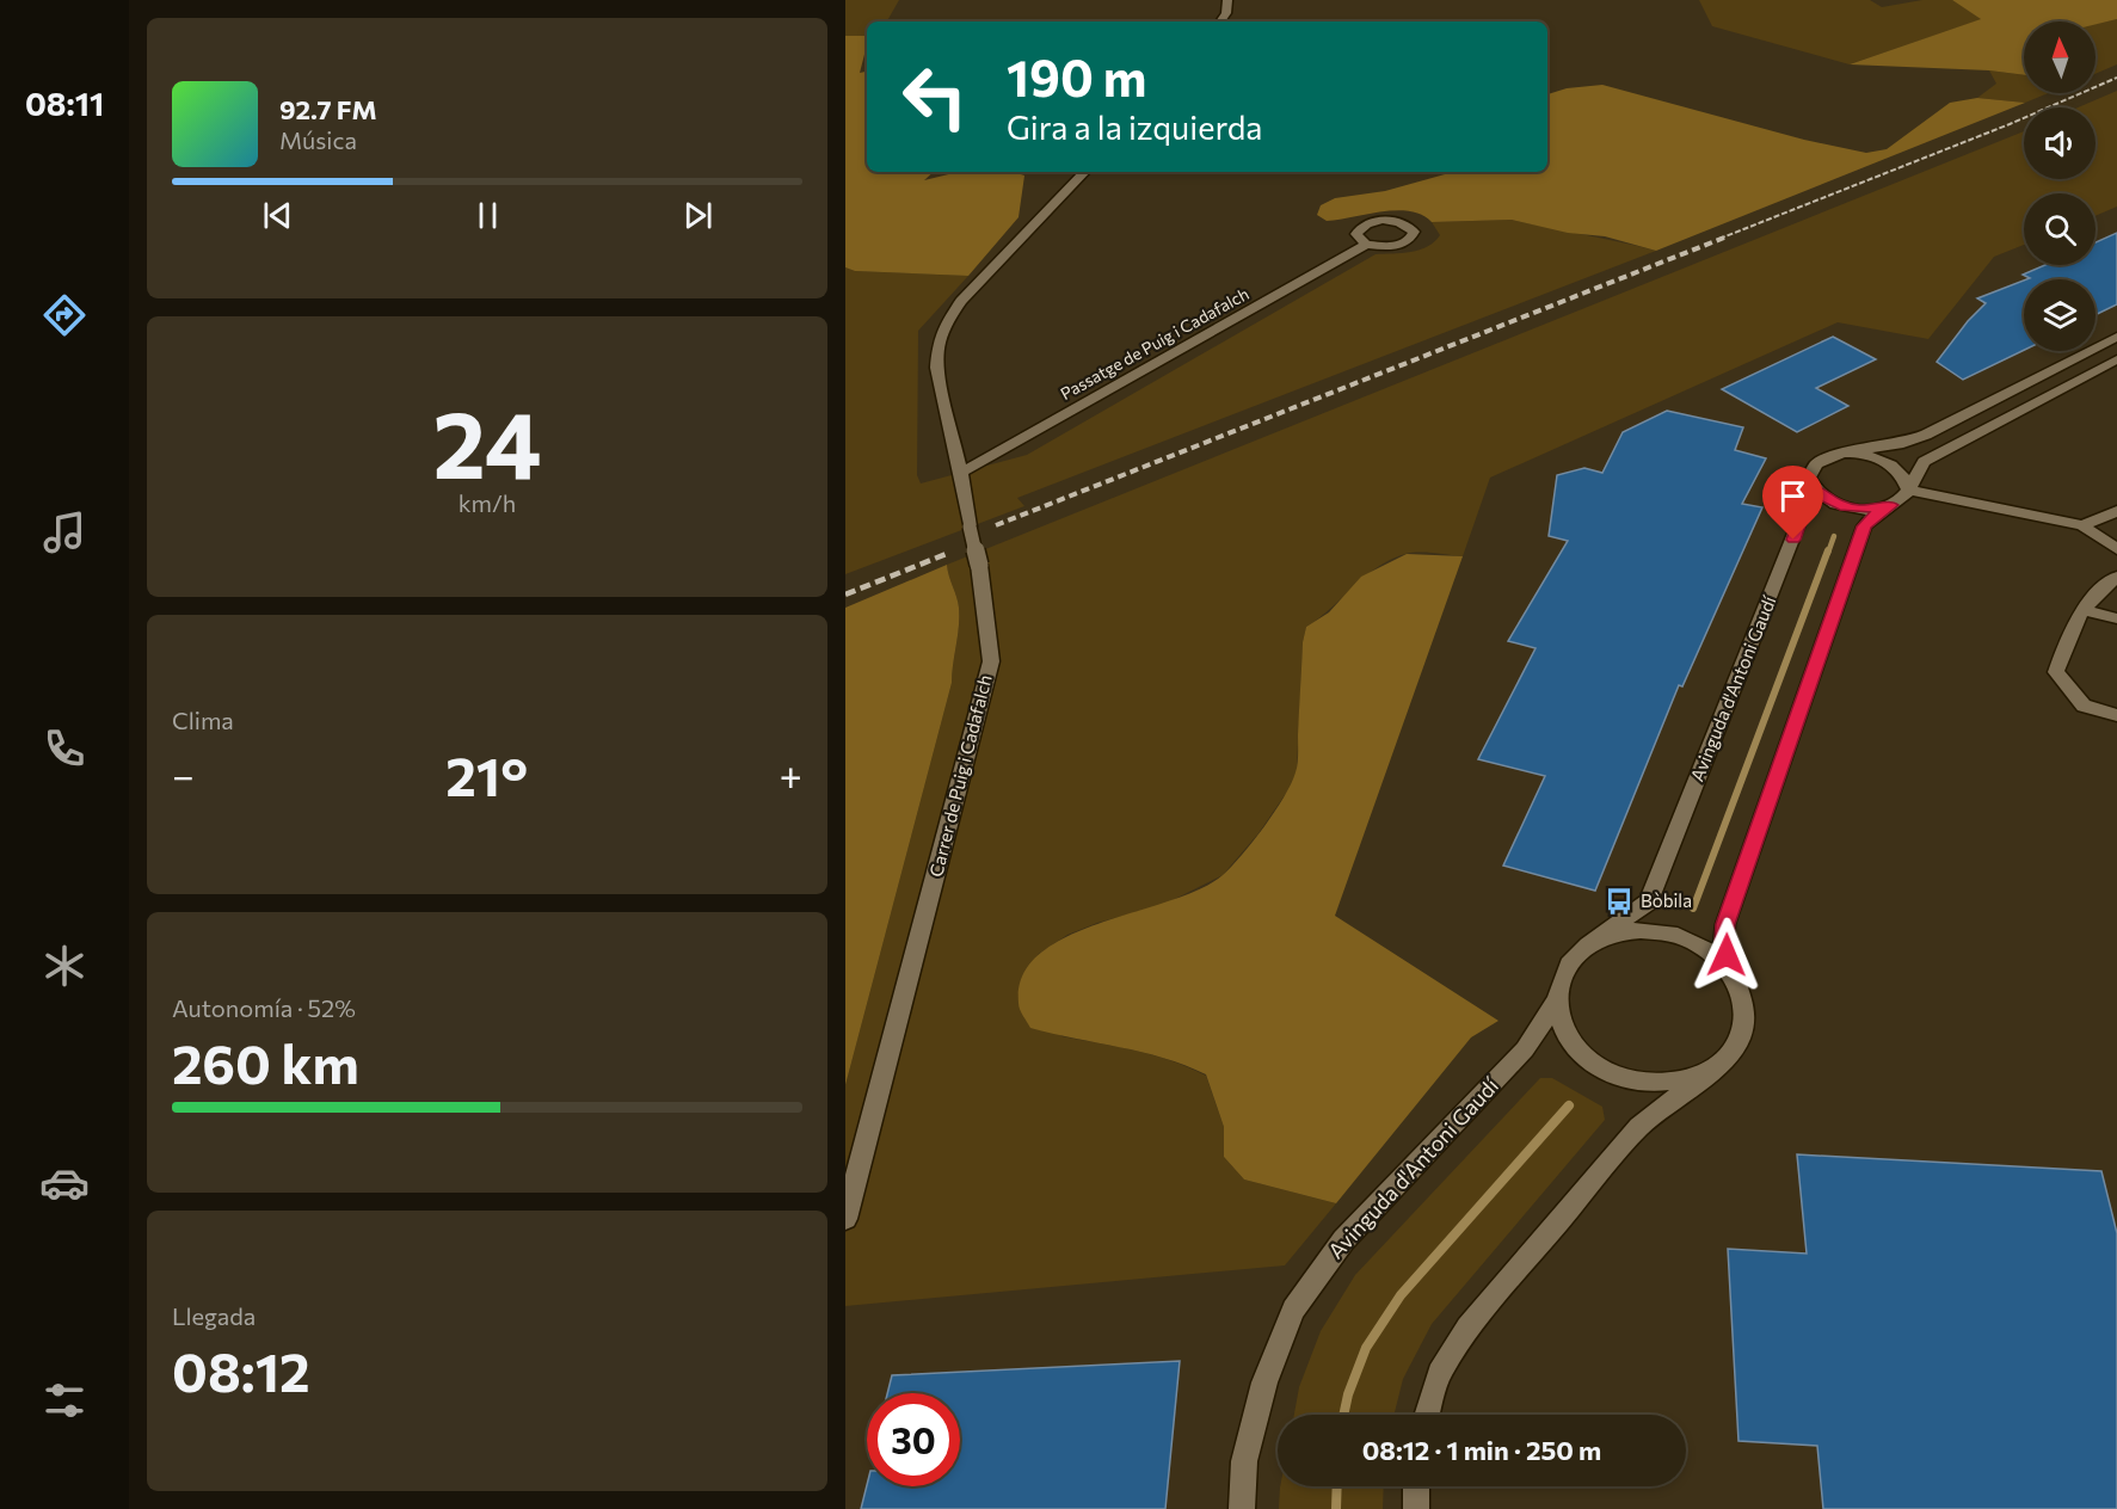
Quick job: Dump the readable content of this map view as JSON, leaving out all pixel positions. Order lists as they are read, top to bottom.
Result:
{
  "streets": {
    "street": ["Passatge de Puig i Cadafalch", "Avinguda d'Antoni Gaudí", "Carrer de Puig i Cadafalch"]
  },
  "crossings": [
    ["Passatge de Puig i Cadafalch", "Carrer de Puig i Cadafalch"]
  ],
  "places": {
    "bus stop": ["Bòbila"]
  },
  "north": "top",
  "page": {
    "tabs": "08:11",
    "turn": ["190 m", "Gira a la izquierda"],
    "song": ["92.7 FM", "Música"],
    "tile": [
      ["24", "km/h"],
      "Clima",
      ["Autonomía · 52%", "260 km"],
      ["Llegada", "08:12"]
    ],
    "heat": ["−", "21°", "+"],
    "limit": "30",
    "trip": "08:12 · 1 min · 250 m"
  }
}
